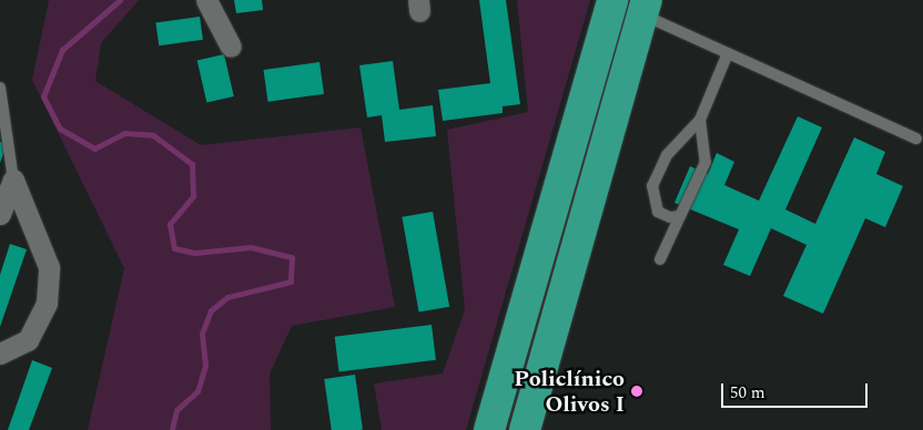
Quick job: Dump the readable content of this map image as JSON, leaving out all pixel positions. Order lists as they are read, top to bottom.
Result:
{
  "places": ["Policlínico Olivos I"],
  "scale_bar": "50 m"
}
